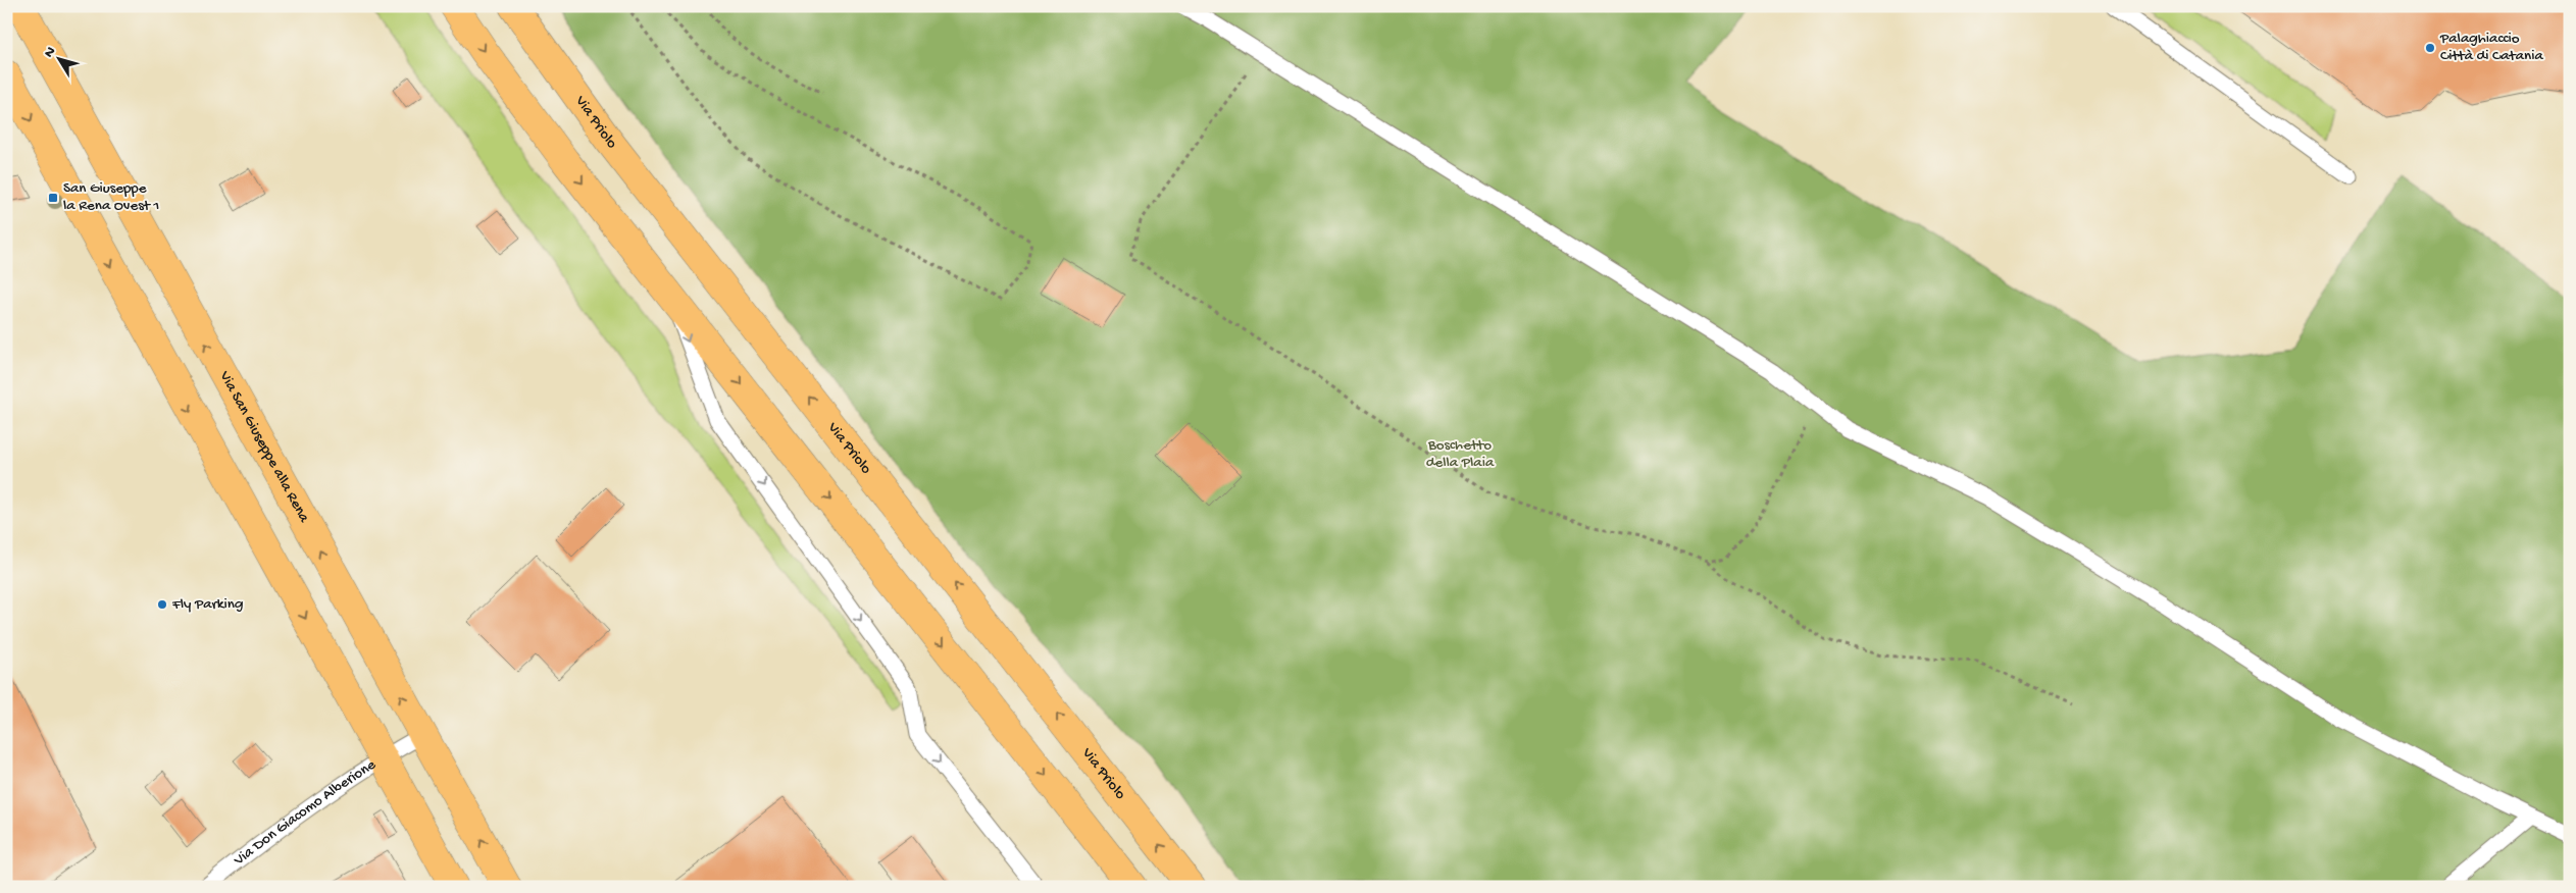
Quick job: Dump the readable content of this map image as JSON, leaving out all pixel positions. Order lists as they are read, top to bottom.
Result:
{
  "streets": {
    "main road": ["Via Priolo", "Via San Giuseppe alla Rena"],
    "lane": ["Via Don Giacomo Alberione"]
  },
  "crossings": [
    ["Via San Giuseppe alla Rena", "Via Don Giacomo Alberione"]
  ],
  "parks": ["Boschetto della Plaia"],
  "places": {
    "other": ["Palaghiaccio Città di Catania", "Fly Parking"],
    "transit": ["San Giuseppe la Rena Ovest 1"]
  },
  "north": "top left"
}
